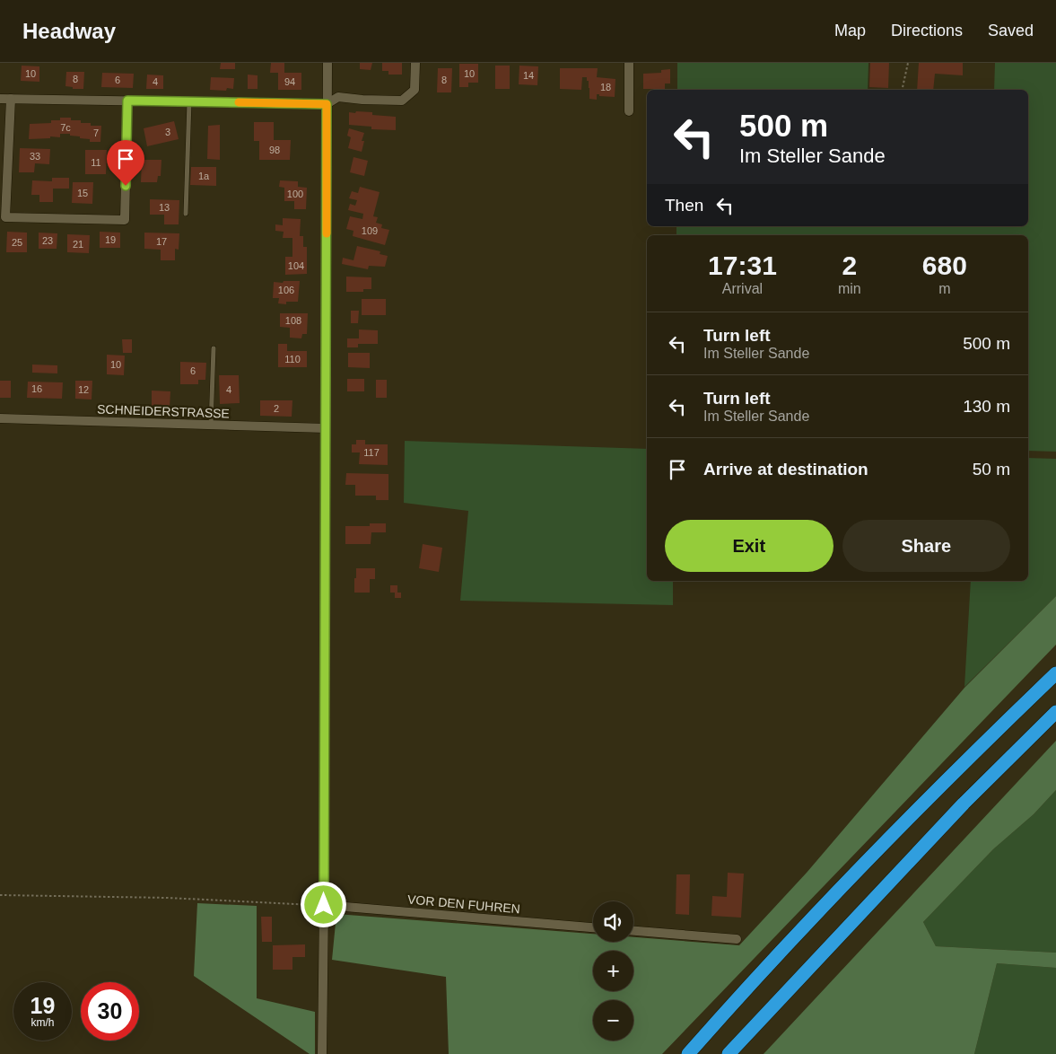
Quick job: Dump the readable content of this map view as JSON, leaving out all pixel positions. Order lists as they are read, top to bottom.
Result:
{
  "streets": {
    "street": ["SCHNEIDERSTRASSE", "VOR DEN FUHREN"]
  },
  "house_numbers": [
    "10",
    "10",
    "14",
    "8",
    "6",
    "8",
    "4",
    "94",
    "18",
    "7c",
    "3",
    "7",
    "98",
    "33",
    "11",
    "1a",
    "15",
    "100",
    "13",
    "109",
    "19",
    "23",
    "17",
    "25",
    "21",
    "104",
    "106",
    "108",
    "110",
    "10",
    "6",
    "16",
    "12",
    "4",
    "2",
    "117"
  ],
  "page": {
    "header": "Headway",
    "nav": ["Map", "Directions", "Saved"],
    "turn": ["500 m", "Im Steller Sande"],
    "then": "Then",
    "eta": [
      "17:31",
      "Arrival",
      "2",
      "min",
      "680",
      "m"
    ],
    "list": [
      {
        "name": "Turn left",
        "note": "Im Steller Sande",
        "value": "500 m"
      },
      {
        "name": "Turn left",
        "note": "Im Steller Sande",
        "value": "130 m"
      },
      {
        "name": "Arrive at destination",
        "value": "50 m"
      }
    ],
    "buttons": ["Exit", "Share"],
    "map_buttons": ["+", "−"],
    "speed": "19 km/h",
    "limit": "30"
  }
}
